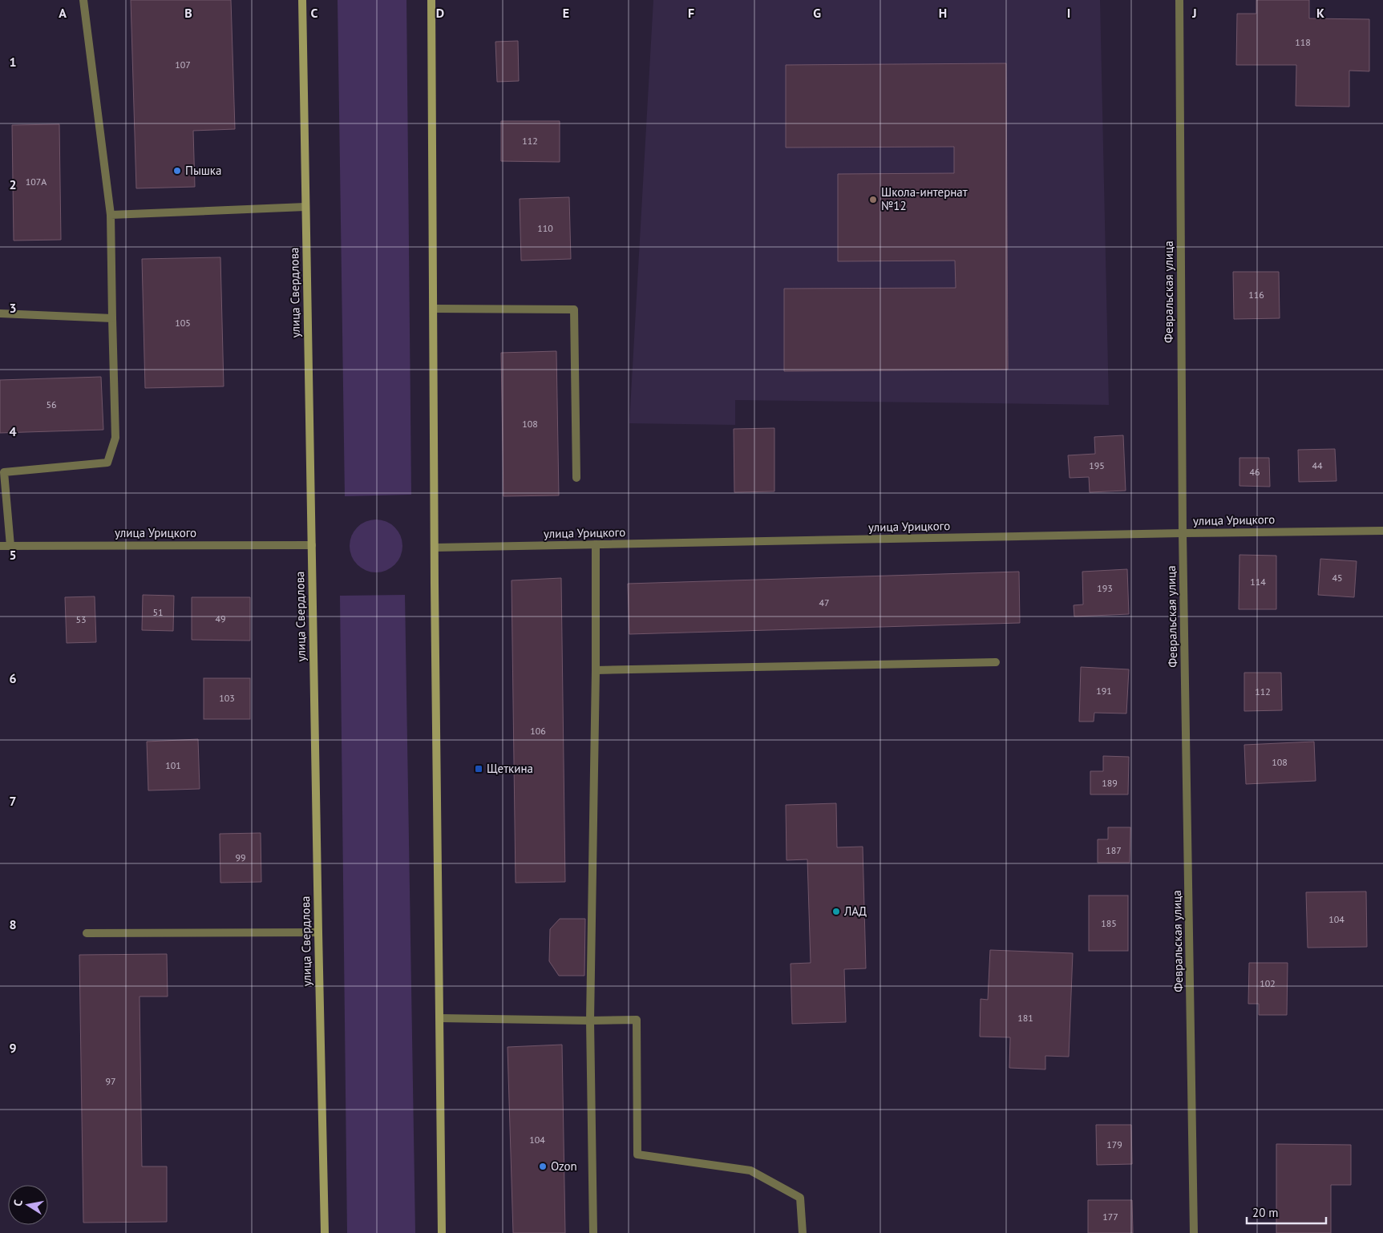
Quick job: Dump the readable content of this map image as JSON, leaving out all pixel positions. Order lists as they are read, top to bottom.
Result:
{
  "streets": {
    "main road": ["улица Свердлова"],
    "street": ["Февральская улица", "улица Урицкого"]
  },
  "crossings": [
    ["Февральская улица", "улица Урицкого"],
    ["улица Свердлова", "улица Урицкого"]
  ],
  "places": {
    "other": [
      "Пышка",
      "Школа-интернат №12",
      "ЛАД",
      "Ozon"
    ],
    "transit": ["Щеткина"]
  },
  "house_numbers": [
    "118",
    "107",
    "112",
    "107А",
    "110",
    "116",
    "105",
    "56",
    "108",
    "195",
    "44",
    "46",
    "45",
    "114",
    "193",
    "47",
    "51",
    "49",
    "53",
    "191",
    "112",
    "103",
    "106",
    "108",
    "101",
    "189",
    "187",
    "99",
    "104",
    "185",
    "102",
    "181",
    "97",
    "104",
    "179",
    "177"
  ],
  "scale_bar": "20 m",
  "north": "left",
  "grid": {
    "columns": [
      "A",
      "B",
      "C",
      "D",
      "E",
      "F",
      "G",
      "H",
      "I",
      "J",
      "K"
    ],
    "rows": [
      "1",
      "2",
      "3",
      "4",
      "5",
      "6",
      "7",
      "8",
      "9"
    ]
  }
}
